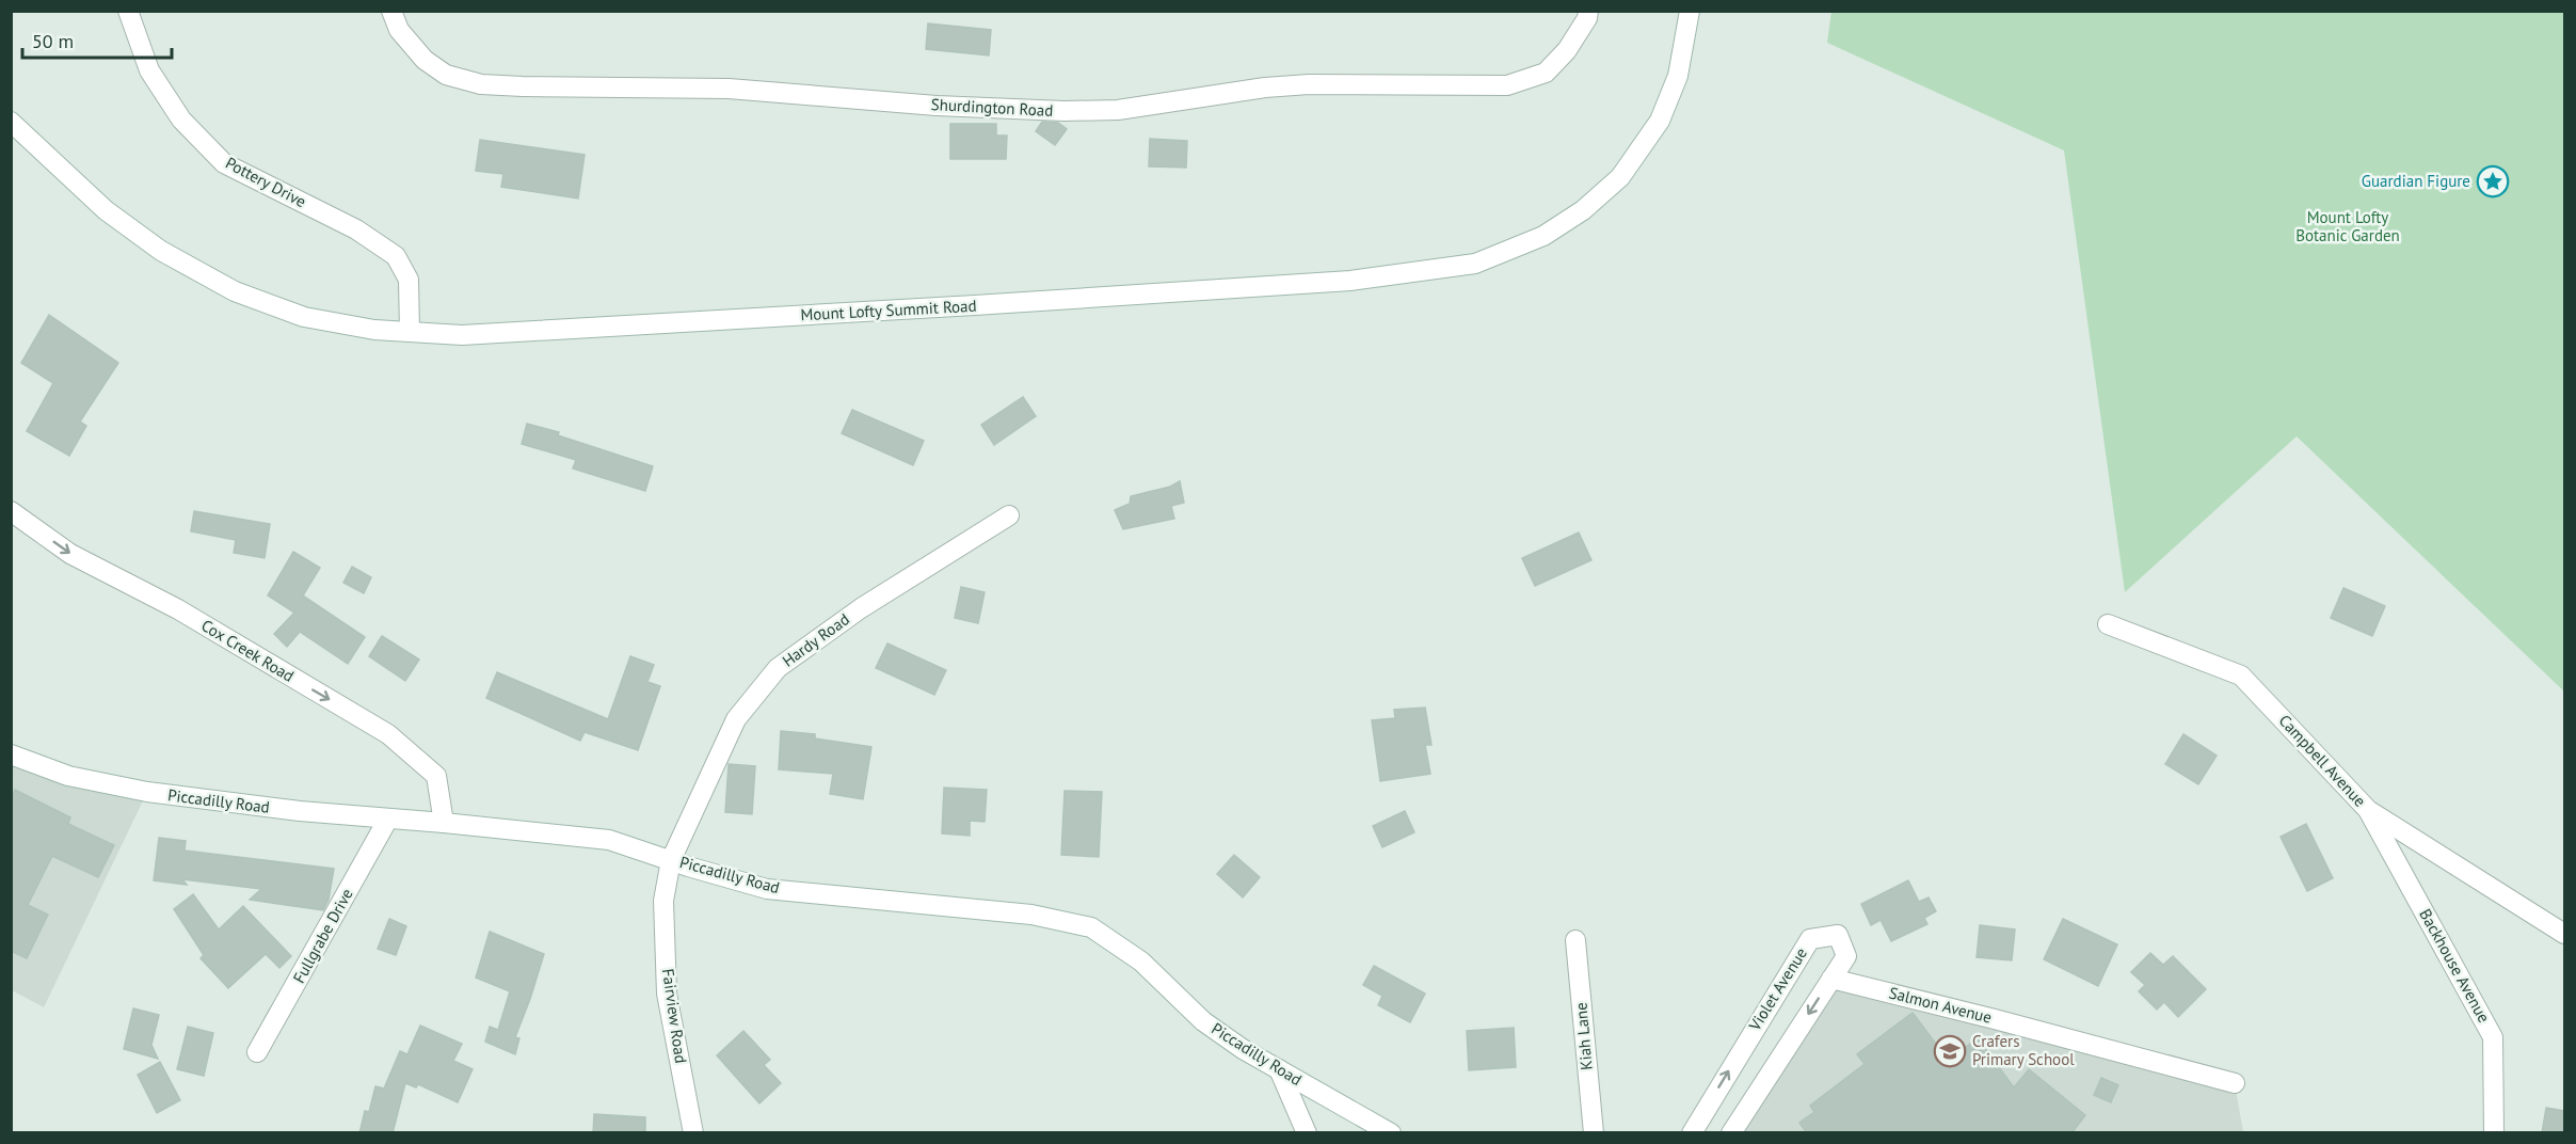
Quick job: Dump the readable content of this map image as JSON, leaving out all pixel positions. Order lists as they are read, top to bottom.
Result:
{
  "streets": {
    "street": [
      "Shurdington Road",
      "Pottery Drive",
      "Mount Lofty Summit Road",
      "Hardy Road",
      "Cox Creek Road",
      "Campbell Avenue",
      "Piccadilly Road",
      "Fullgrabe Drive",
      "Backhouse Avenue",
      "Violet Avenue",
      "Salmon Avenue",
      "Fairview Road",
      "Kiah Lane"
    ]
  },
  "crossings": [
    ["Pottery Drive", "Mount Lofty Summit Road"],
    ["Hardy Road", "Piccadilly Road"],
    ["Hardy Road", "Fairview Road"],
    ["Cox Creek Road", "Piccadilly Road"],
    ["Campbell Avenue", "Backhouse Avenue"],
    ["Piccadilly Road", "Fullgrabe Drive"],
    ["Piccadilly Road", "Fairview Road"],
    ["Violet Avenue", "Salmon Avenue"]
  ],
  "one_way": ["Cox Creek Road"],
  "parks": ["Mount Lofty Botanic Garden"],
  "places": {
    "place": ["Guardian Figure"],
    "school or university": ["Crafers Primary School"]
  },
  "scale_bar": "50 m"
}
